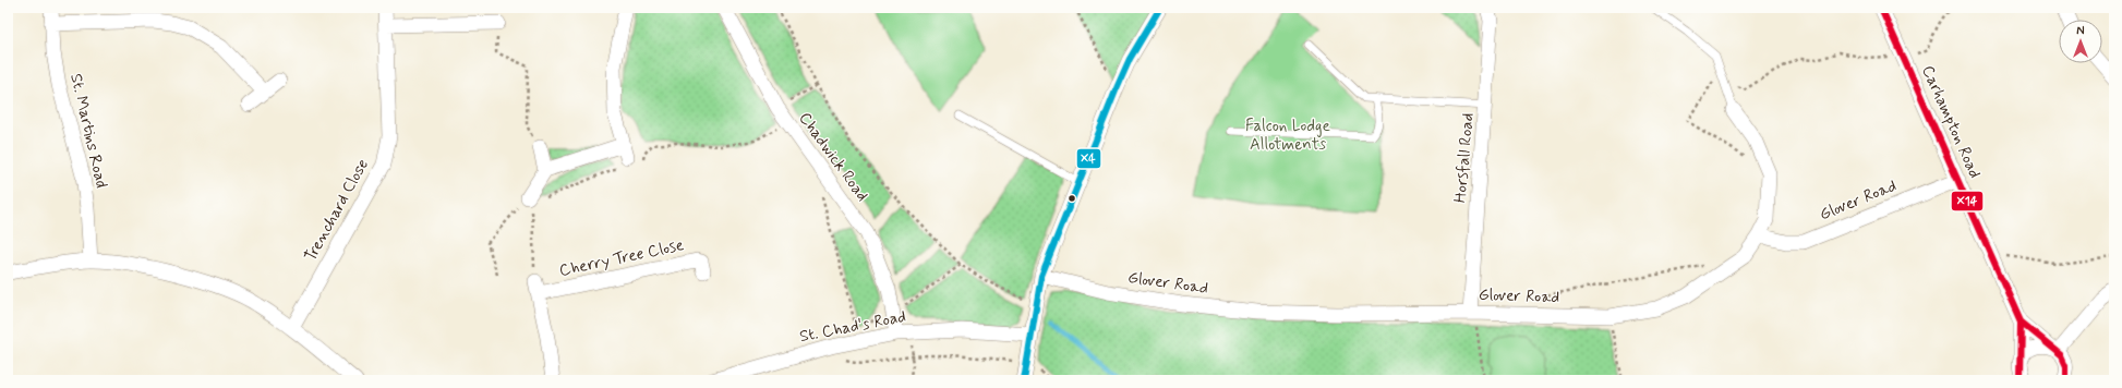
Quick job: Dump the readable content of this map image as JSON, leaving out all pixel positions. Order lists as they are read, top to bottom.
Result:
{
  "streets": {
    "street": [
      "Carhampton Road",
      "St. Martins Road",
      "Chadwick Road",
      "Horsfall Road",
      "Glover Road",
      "Trenchard Close",
      "Cherry Tree Close",
      "St. Chad's Road"
    ]
  },
  "crossings": [
    ["Carhampton Road", "Glover Road"],
    ["Chadwick Road", "St. Chad's Road"],
    ["Horsfall Road", "Glover Road"]
  ],
  "parks": ["Falcon Lodge Allotments"],
  "lines": ["transit line X14", "transit line X4"],
  "north": "top"
}
